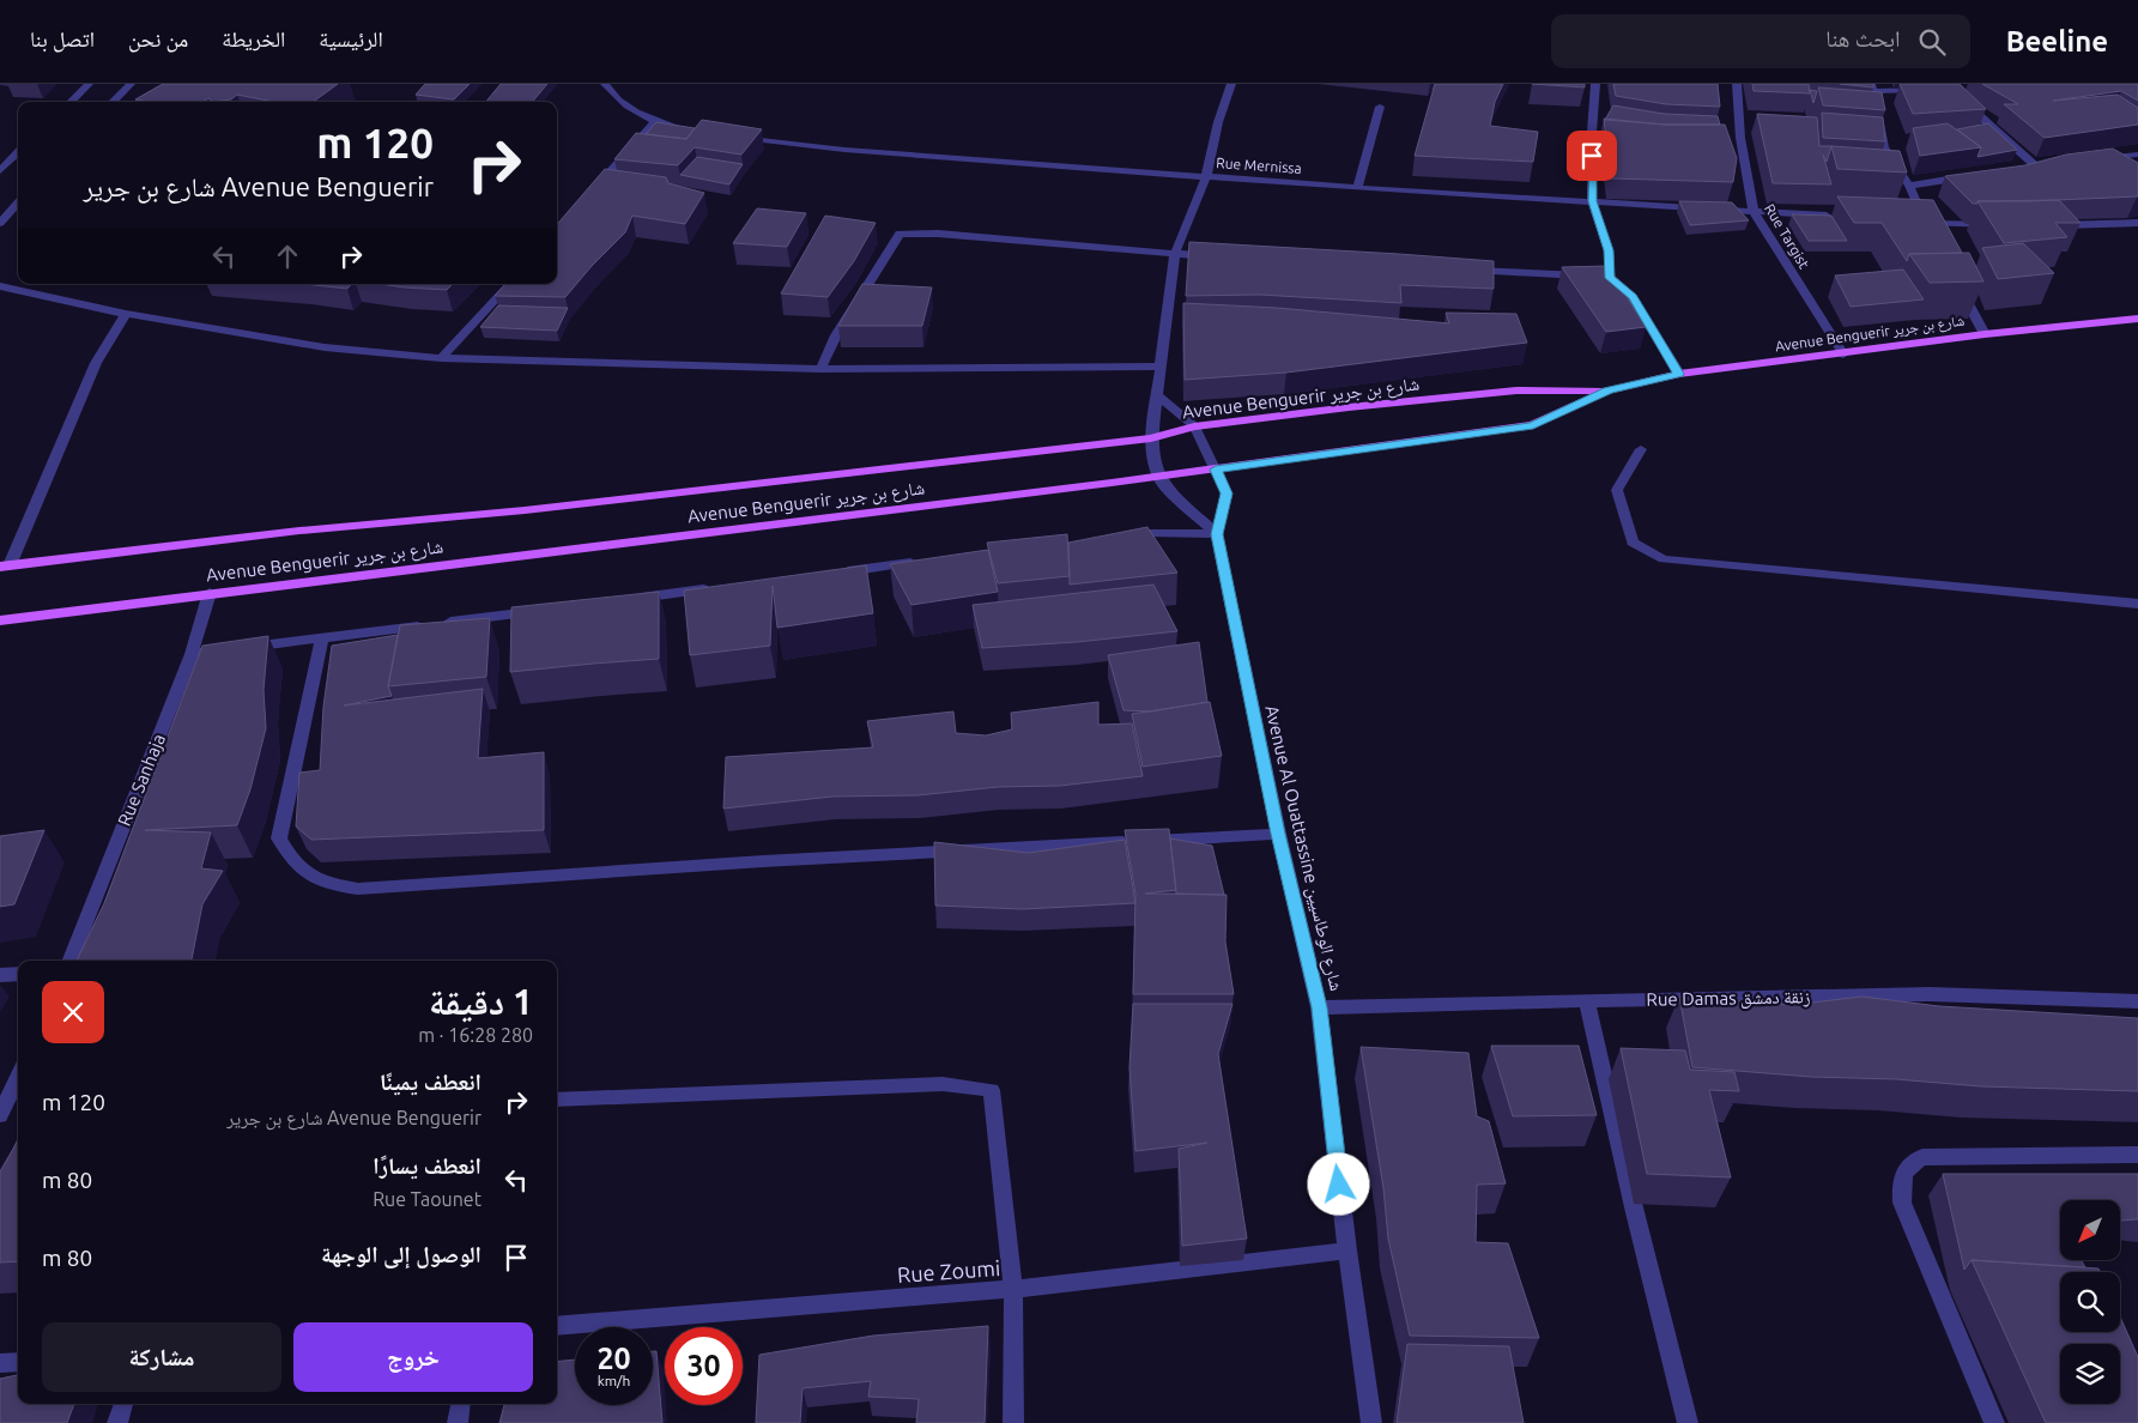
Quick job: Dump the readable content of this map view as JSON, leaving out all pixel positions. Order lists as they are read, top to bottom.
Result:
{
  "streets": {
    "main road": ["Avenue Benguerir شارع بن جرير"],
    "street": [
      "Rue Mernissa",
      "Rue Targist",
      "Rue Sanhaja",
      "Avenue Al Ouattassine شارع الوطاسيين",
      "Rue Damas زنقة دمشق",
      "Rue Zoumi"
    ]
  },
  "crossings": [
    ["Rue Mernissa", "Rue Targist"],
    ["Rue Targist", "Avenue Benguerir شارع بن جرير"],
    ["Avenue Benguerir شارع بن جرير", "Rue Sanhaja"],
    ["Avenue Benguerir شارع بن جرير", "Avenue Al Ouattassine شارع الوطاسيين"],
    ["Avenue Al Ouattassine شارع الوطاسيين", "Rue Damas زنقة دمشق"],
    ["Avenue Al Ouattassine شارع الوطاسيين", "Rue Zoumi"]
  ],
  "north": "bottom left",
  "page": {
    "header": "Beeline",
    "search": "ابحث هنا",
    "nav": [
      "الرئيسية",
      "الخريطة",
      "من نحن",
      "اتصل بنا"
    ],
    "turn": ["120 m", "Avenue Benguerir شارع بن جرير"],
    "heading": ["1 دقيقة", "280 m · 16:28"],
    "list": [
      {
        "name": "انعطف يمينًا",
        "note": "Avenue Benguerir شارع بن جرير",
        "value": "120 m"
      },
      {
        "name": "انعطف يسارًا",
        "note": "Rue Taounet",
        "value": "80 m"
      },
      {
        "name": "الوصول إلى الوجهة",
        "value": "80 m"
      }
    ],
    "buttons": ["خروج", "مشاركة"],
    "speed": "20 km/h",
    "limit": "30"
  }
}
